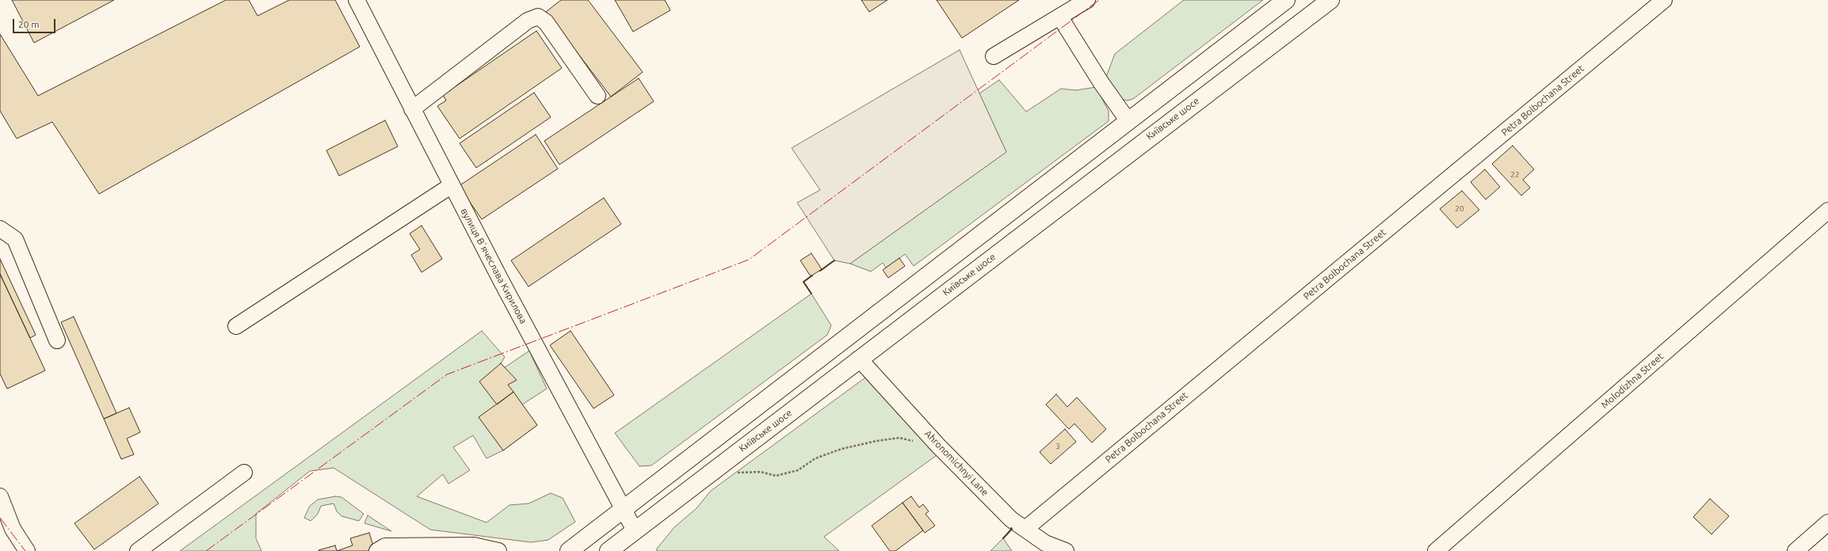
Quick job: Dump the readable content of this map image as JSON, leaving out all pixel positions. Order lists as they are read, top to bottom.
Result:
{
  "streets": {
    "main road": ["Київське шосе"],
    "street": [
      "Petra Bolbochana Street",
      "вулиця Вʼячеслава Кирилова",
      "Molodizhna Street",
      "Ahronomichnyi Lane"
    ]
  },
  "crossings": [
    ["Petra Bolbochana Street", "Ahronomichnyi Lane"],
    ["Київське шосе", "вулиця Вʼячеслава Кирилова"],
    ["Київське шосе", "Ahronomichnyi Lane"]
  ],
  "house_numbers": ["22", "20", "3"],
  "scale_bar": "20 m"
}
